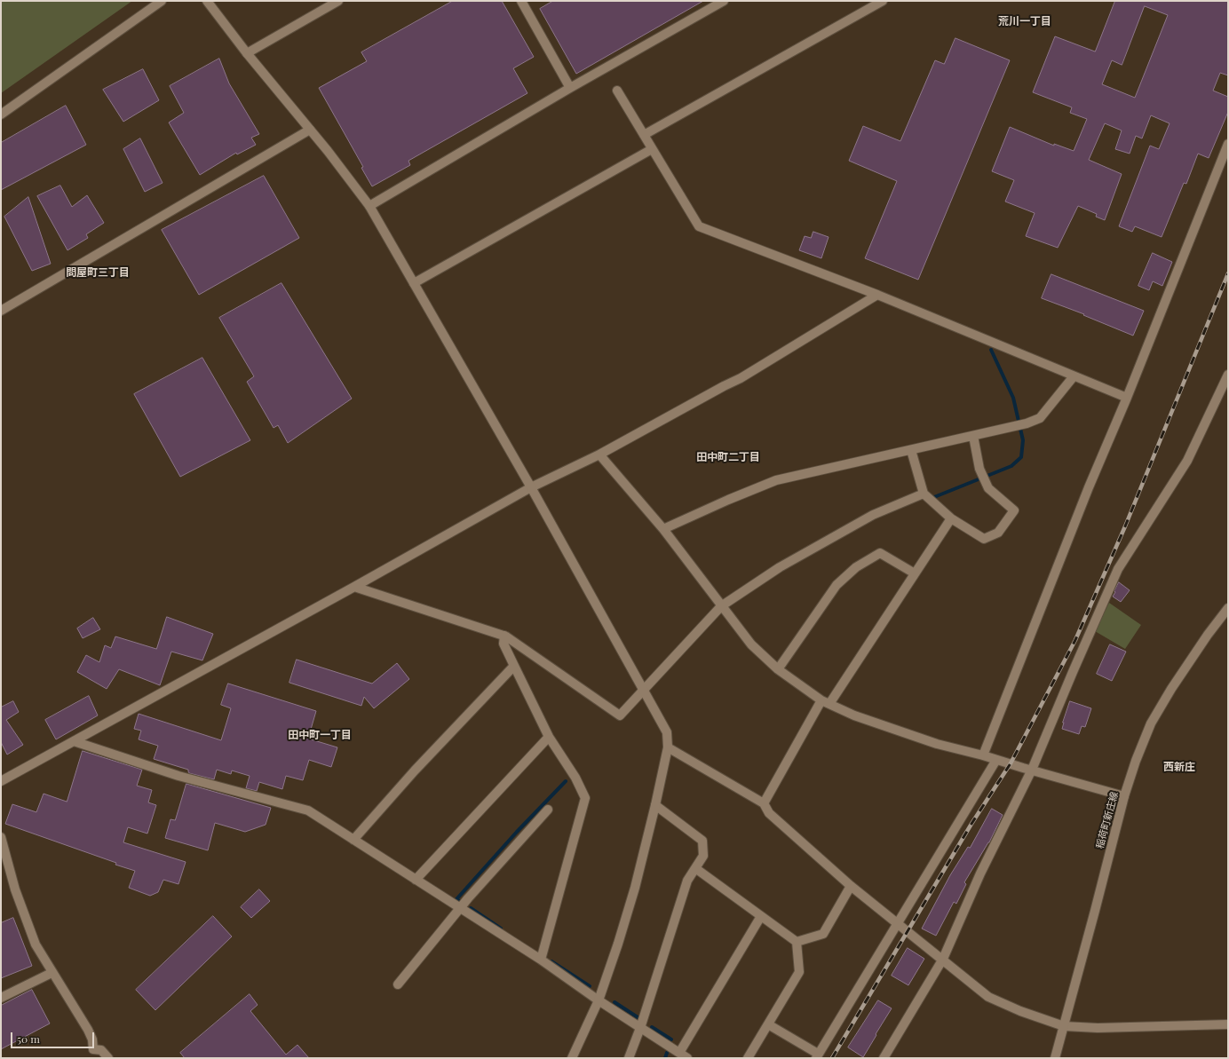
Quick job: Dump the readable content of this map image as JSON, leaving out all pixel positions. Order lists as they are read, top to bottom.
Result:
{
  "streets": {
    "street": ["稲荷町新庄線"]
  },
  "districts": [
    "荒川一丁目",
    "問屋町三丁目",
    "田中町二丁目",
    "田中町一丁目",
    "西新庄"
  ],
  "scale_bar": "50 m"
}
